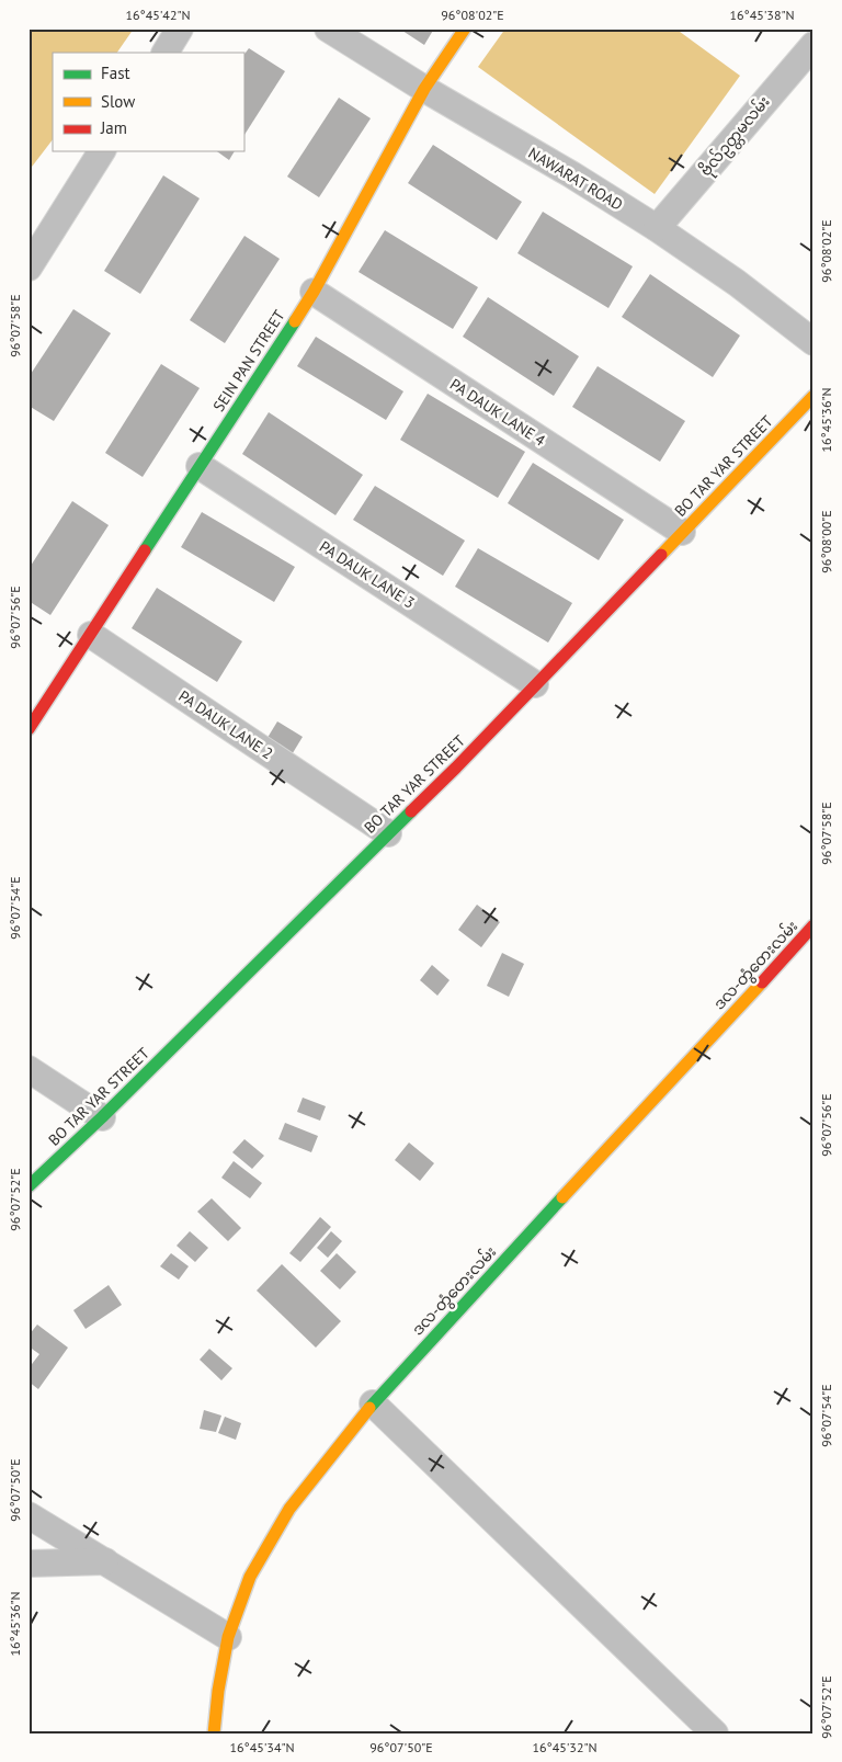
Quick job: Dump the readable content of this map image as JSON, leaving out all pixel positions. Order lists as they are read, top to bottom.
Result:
{
  "streets": {
    "street": [
      "ဗိုလ်ဥတ္တမလမ်း",
      "NAWARAT ROAD",
      "SEIN PAN STREET",
      "PA DAUK LANE 4",
      "BO TAR YAR STREET",
      "PA DAUK LANE 3",
      "PA DAUK LANE 2",
      "ဒလ-တွံတေးလမ်း"
    ]
  },
  "crossings": [
    ["ဗိုလ်ဥတ္တမလမ်း", "NAWARAT ROAD"],
    ["NAWARAT ROAD", "SEIN PAN STREET"],
    ["SEIN PAN STREET", "PA DAUK LANE 4"],
    ["SEIN PAN STREET", "PA DAUK LANE 3"],
    ["SEIN PAN STREET", "PA DAUK LANE 2"],
    ["PA DAUK LANE 4", "BO TAR YAR STREET"],
    ["BO TAR YAR STREET", "PA DAUK LANE 3"],
    ["BO TAR YAR STREET", "PA DAUK LANE 2"]
  ],
  "legend": ["Fast", "Slow", "Jam"],
  "coordinates": [
    "16°45'42\"N",
    "96°08'02\"E",
    "16°45'38\"N",
    "96°07'58\"E",
    "16°45'36\"N",
    "96°08'00\"E",
    "96°07'56\"E",
    "96°07'54\"E",
    "96°07'52\"E",
    "96°07'50\"E",
    "16°45'34\"N",
    "16°45'32\"N"
  ]
}
